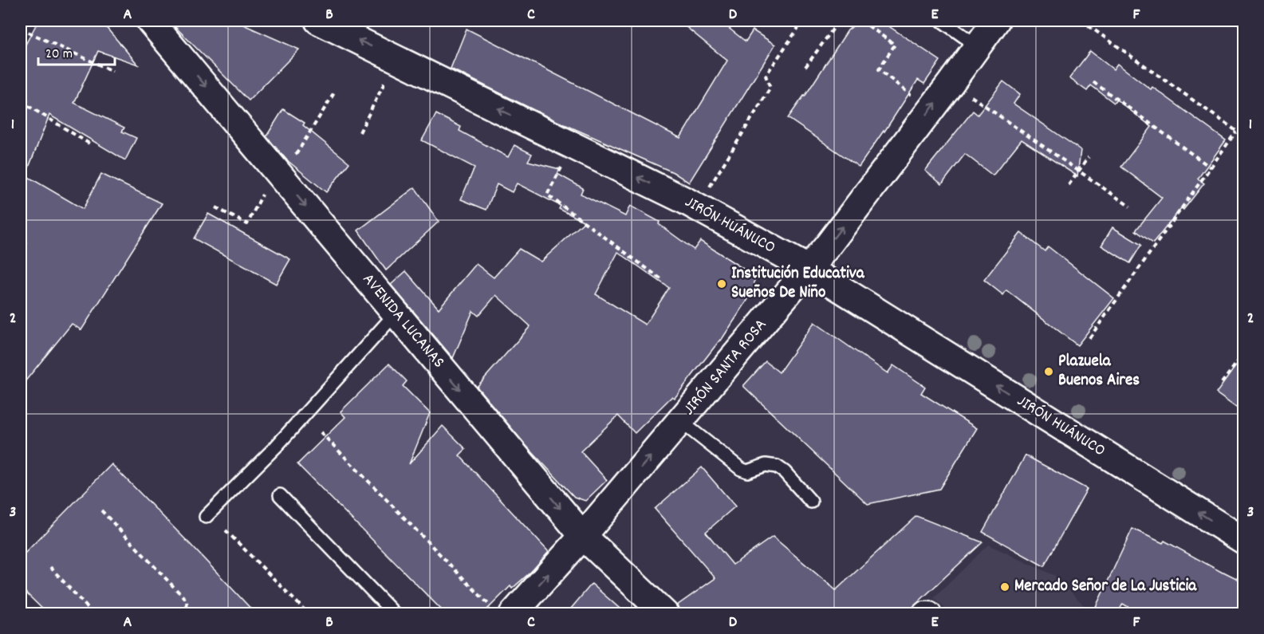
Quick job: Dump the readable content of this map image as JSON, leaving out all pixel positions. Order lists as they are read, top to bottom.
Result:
{
  "streets": {
    "street": ["JIRÓN HUÁNUCO", "AVENIDA LUCANAS", "JIRÓN SANTA ROSA"]
  },
  "crossings": [
    ["JIRÓN HUÁNUCO", "JIRÓN SANTA ROSA"],
    ["AVENIDA LUCANAS", "JIRÓN SANTA ROSA"]
  ],
  "one_way": ["JIRÓN HUÁNUCO", "AVENIDA LUCANAS", "JIRÓN SANTA ROSA"],
  "places": ["Institución Educativa Sueños De Niño", "Plazuela Buenos Aires", "Mercado Señor de La Justicia"],
  "scale_bar": "20 m",
  "grid": {
    "columns": [
      "A",
      "B",
      "C",
      "D",
      "E",
      "F"
    ],
    "rows": ["1", "2", "3"]
  }
}
